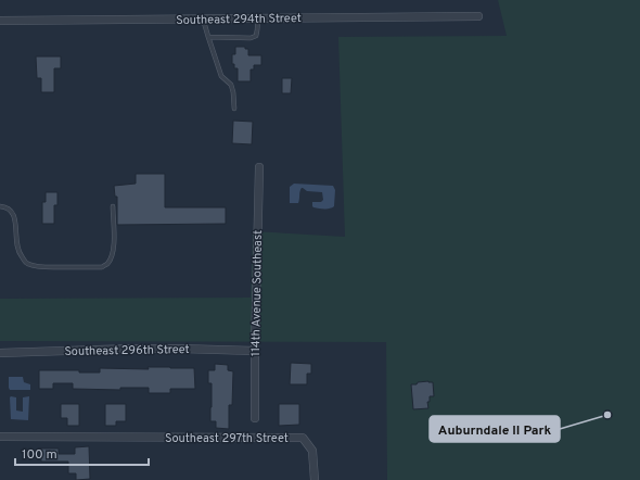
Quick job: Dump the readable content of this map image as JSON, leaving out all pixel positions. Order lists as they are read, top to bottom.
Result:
{
  "streets": {
    "street": [
      "Southeast 294th Street",
      "114th Avenue Southeast",
      "Southeast 296th Street",
      "Southeast 297th Street"
    ]
  },
  "crossings": [
    ["114th Avenue Southeast", "Southeast 296th Street"]
  ],
  "places": ["Auburndale II Park"],
  "scale_bar": "100 m"
}
